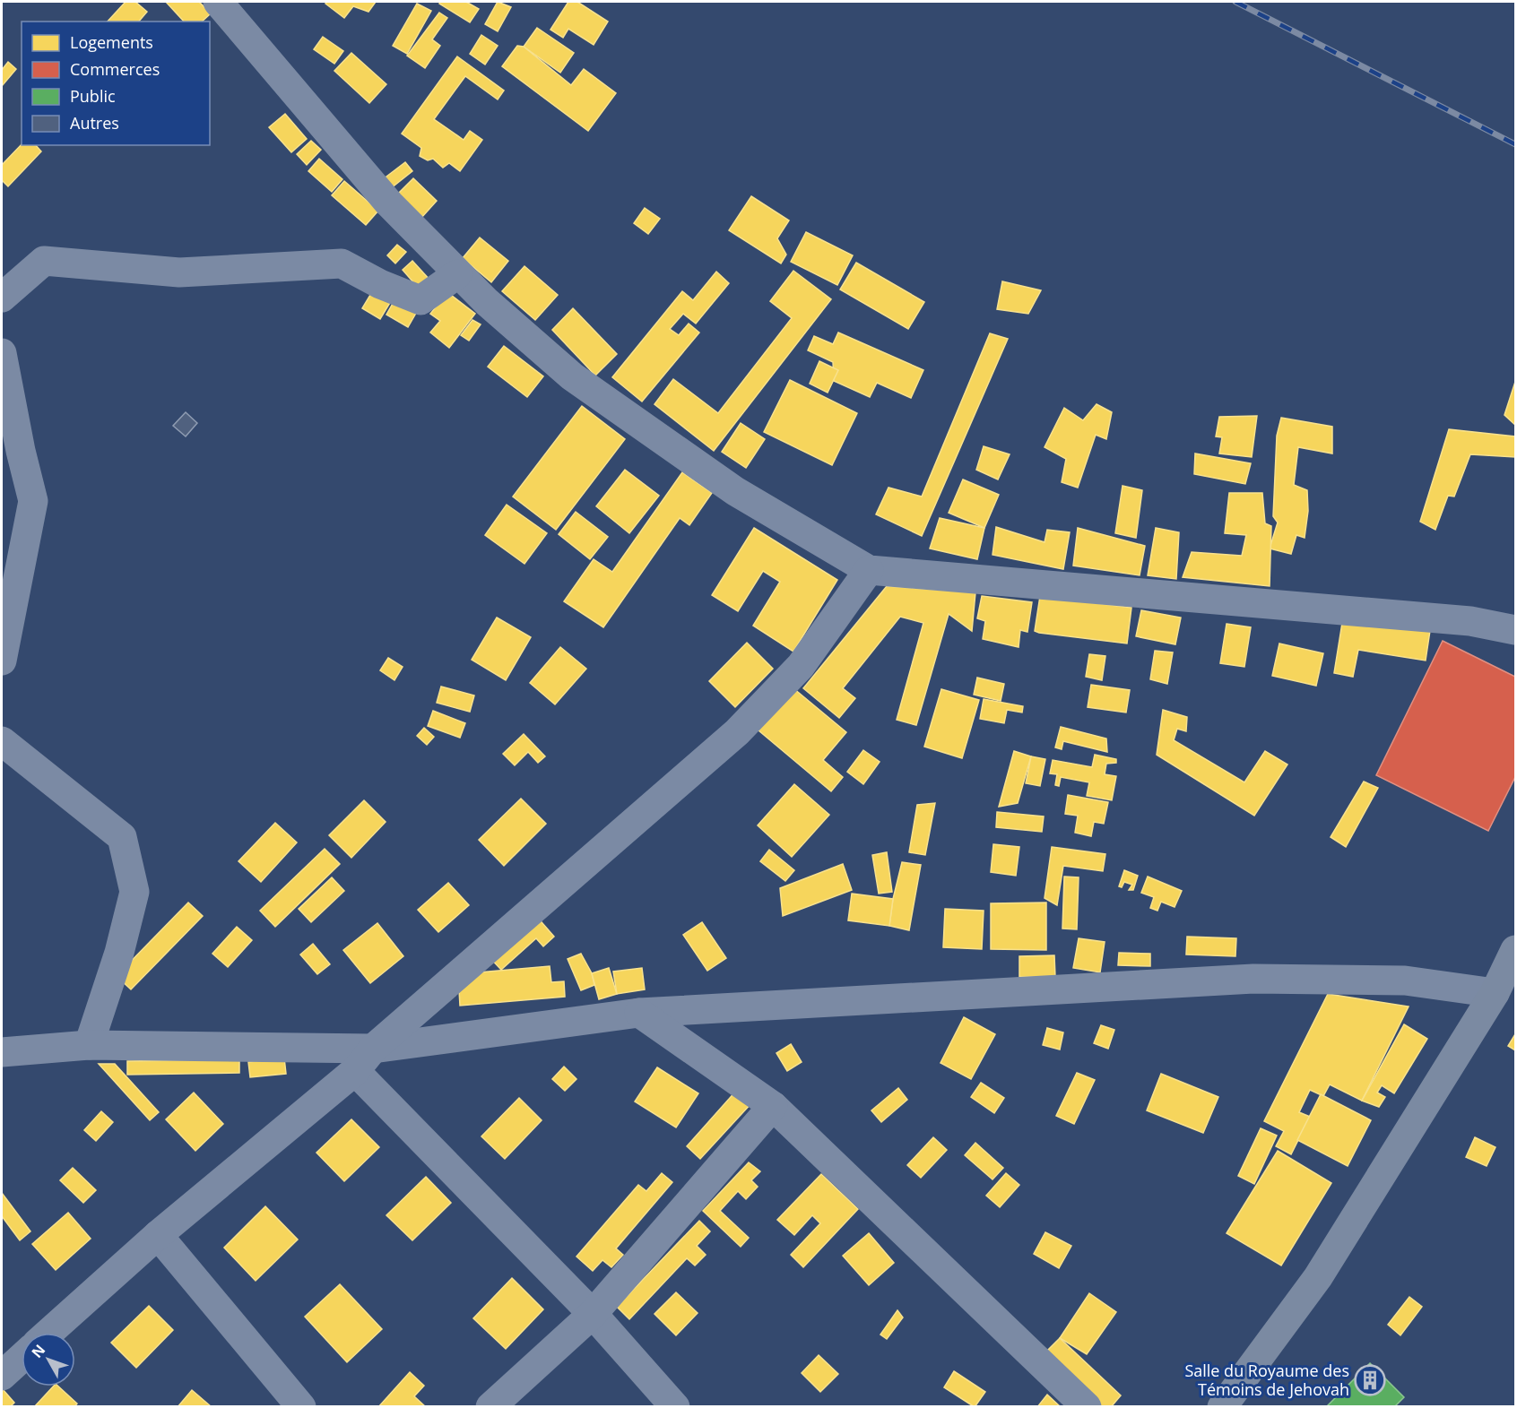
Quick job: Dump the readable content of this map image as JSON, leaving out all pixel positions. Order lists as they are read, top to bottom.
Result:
{
  "places": {
    "building": ["Salle du Royaume des Témoins de Jehovah"]
  },
  "legend": [
    "Logements",
    "Commerces",
    "Public",
    "Autres"
  ],
  "north": "top left"
}
